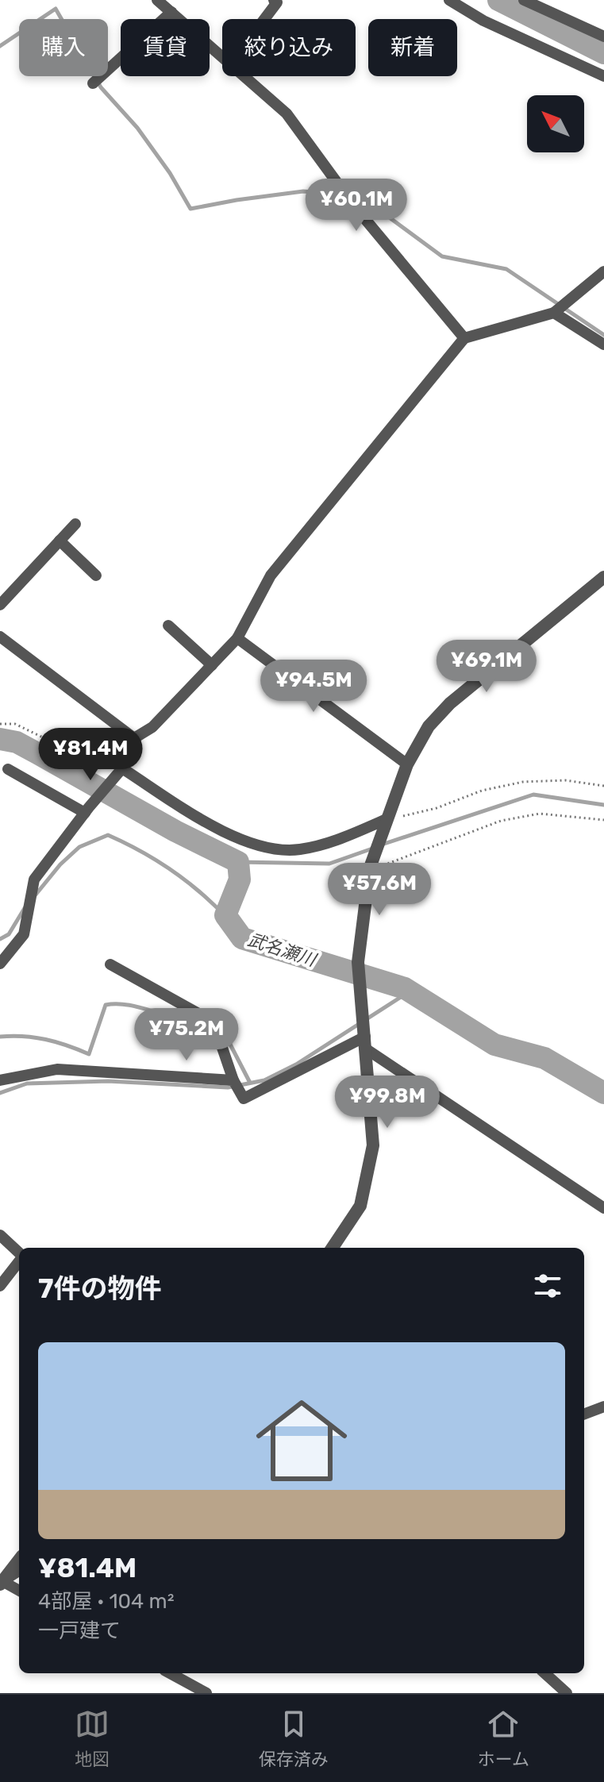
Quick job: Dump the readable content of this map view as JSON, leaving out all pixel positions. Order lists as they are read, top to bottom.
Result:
{
  "water": ["武名瀬川"],
  "north": "top left",
  "page": {
    "chip": [
      "購入",
      "賃貸",
      "絞り込み",
      "新着"
    ],
    "price": [
      "¥60.1M",
      "¥69.1M",
      "¥94.5M",
      "¥81.4M",
      "¥57.6M",
      "¥75.2M",
      "¥99.8M"
    ],
    "heading": "7件の物件",
    "list": [
      {
        "name": "¥81.4M",
        "note": "4部屋 · 104 m² · 一戸建て"
      }
    ],
    "tabs": ["地図", "保存済み", "ホーム"]
  }
}
